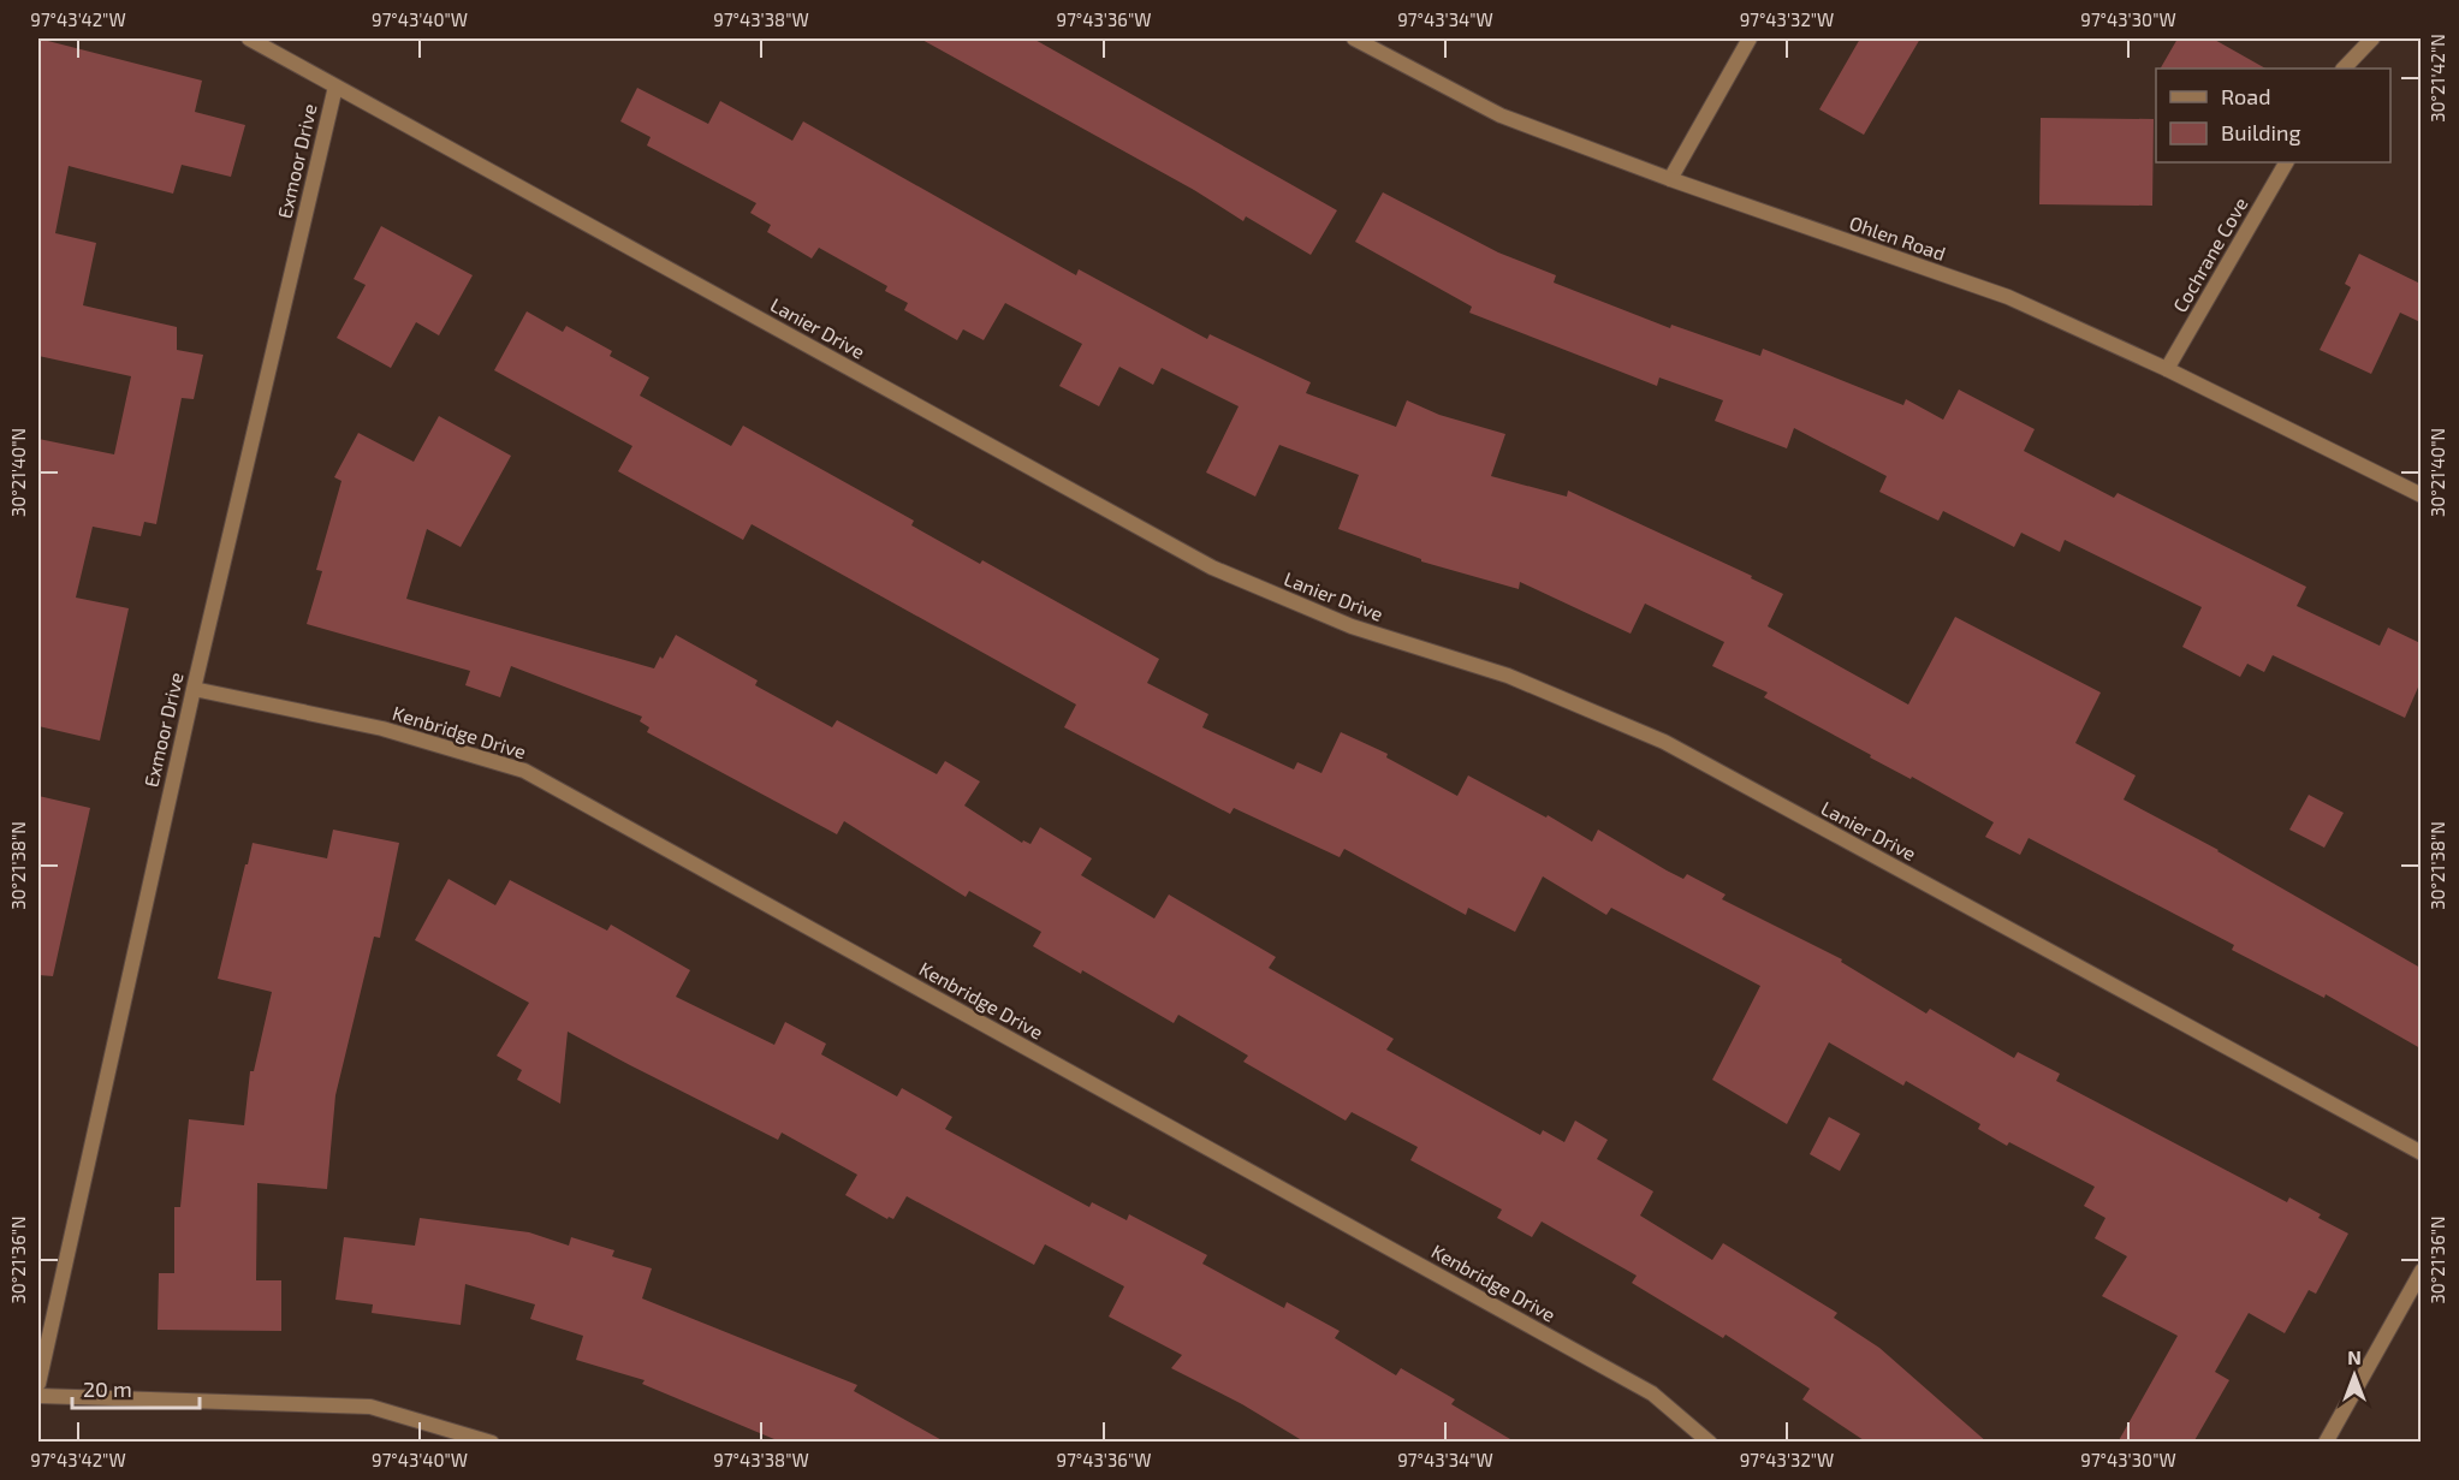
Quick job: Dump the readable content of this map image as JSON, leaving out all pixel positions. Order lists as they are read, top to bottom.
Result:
{
  "streets": {
    "street": [
      "Exmoor Drive",
      "Ohlen Road",
      "Cochrane Cove",
      "Lanier Drive",
      "Kenbridge Drive"
    ]
  },
  "crossings": [
    ["Exmoor Drive", "Lanier Drive"],
    ["Exmoor Drive", "Kenbridge Drive"],
    ["Ohlen Road", "Cochrane Cove"]
  ],
  "legend": ["Road", "Building"],
  "scale_bar": "20 m",
  "north": "top",
  "coordinates": [
    "97°43'42\"W",
    "97°43'40\"W",
    "97°43'38\"W",
    "97°43'36\"W",
    "97°43'34\"W",
    "97°43'32\"W",
    "97°43'30\"W",
    "30°21'42\"N",
    "30°21'40\"N",
    "30°21'38\"N",
    "30°21'36\"N"
  ]
}
